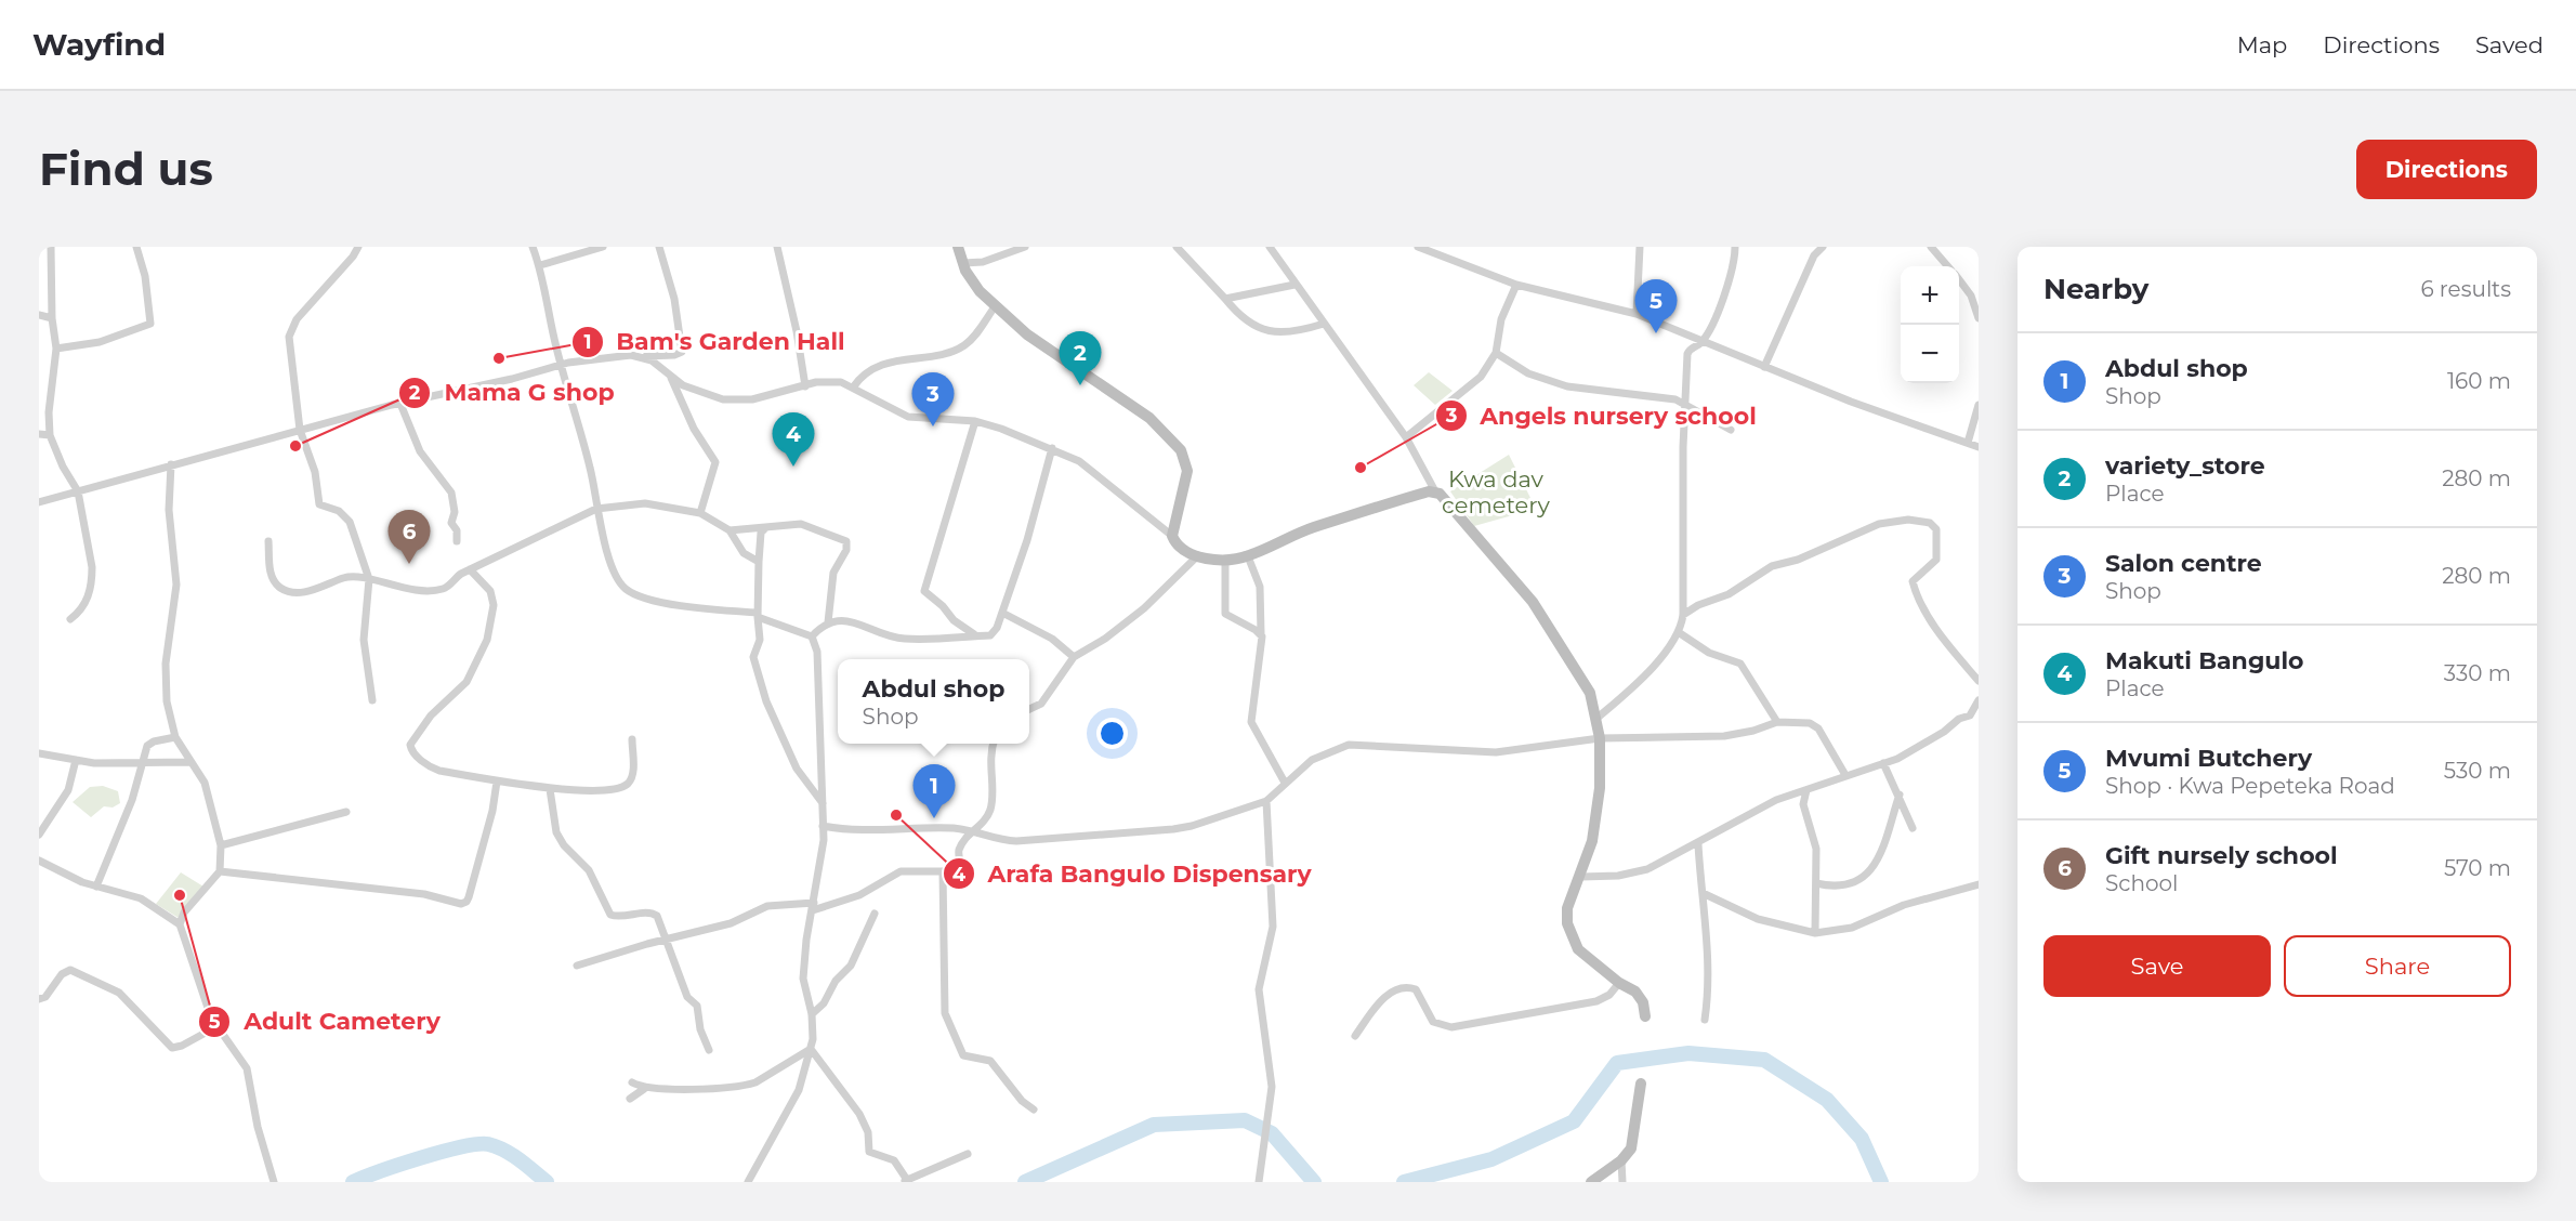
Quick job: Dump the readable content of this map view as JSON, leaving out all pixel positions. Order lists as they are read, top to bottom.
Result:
{
  "parks": ["Kwa dav cemetery"],
  "places": [
    "Bam's Garden Hall",
    "Mama G shop",
    "Angels nursery school",
    "Arafa Bangulo Dispensary",
    "Adult Cametery"
  ],
  "page": {
    "header": "Wayfind",
    "nav": ["Map", "Directions", "Saved"],
    "buttons": [
      "Directions",
      ["Save", "Share"]
    ],
    "title": "Find us",
    "heading": ["Nearby", "6 results"],
    "map_buttons": ["+", "−"],
    "pins": [
      "5",
      "2",
      "3",
      "4",
      "6",
      "1"
    ],
    "list": [
      {
        "mark": "1",
        "name": "Abdul shop",
        "note": "Shop",
        "value": "160 m"
      },
      {
        "mark": "2",
        "name": "variety_store",
        "note": "Place",
        "value": "280 m"
      },
      {
        "mark": "3",
        "name": "Salon centre",
        "note": "Shop",
        "value": "280 m"
      },
      {
        "mark": "4",
        "name": "Makuti Bangulo",
        "note": "Place",
        "value": "330 m"
      },
      {
        "mark": "5",
        "name": "Mvumi Butchery",
        "note": "Shop · Kwa Pepeteka Road",
        "value": "530 m"
      },
      {
        "mark": "6",
        "name": "Gift nursely school",
        "note": "School",
        "value": "570 m"
      }
    ],
    "popup": ["Abdul shop", "Shop"]
  }
}
